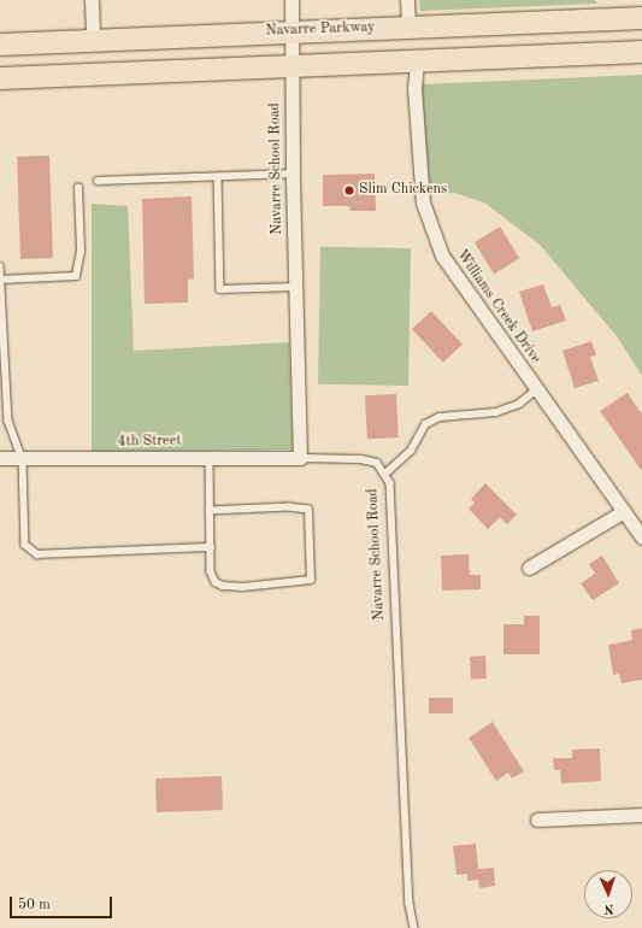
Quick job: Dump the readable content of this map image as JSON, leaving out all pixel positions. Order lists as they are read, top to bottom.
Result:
{
  "streets": {
    "highway": ["Navarre Parkway"],
    "street": ["Navarre School Road", "Williams Creek Drive", "4th Street"]
  },
  "crossings": [
    ["Navarre Parkway", "Navarre School Road"],
    ["Navarre School Road", "4th Street"]
  ],
  "places": ["Slim Chickens"],
  "scale_bar": "50 m",
  "north": "bottom"
}
